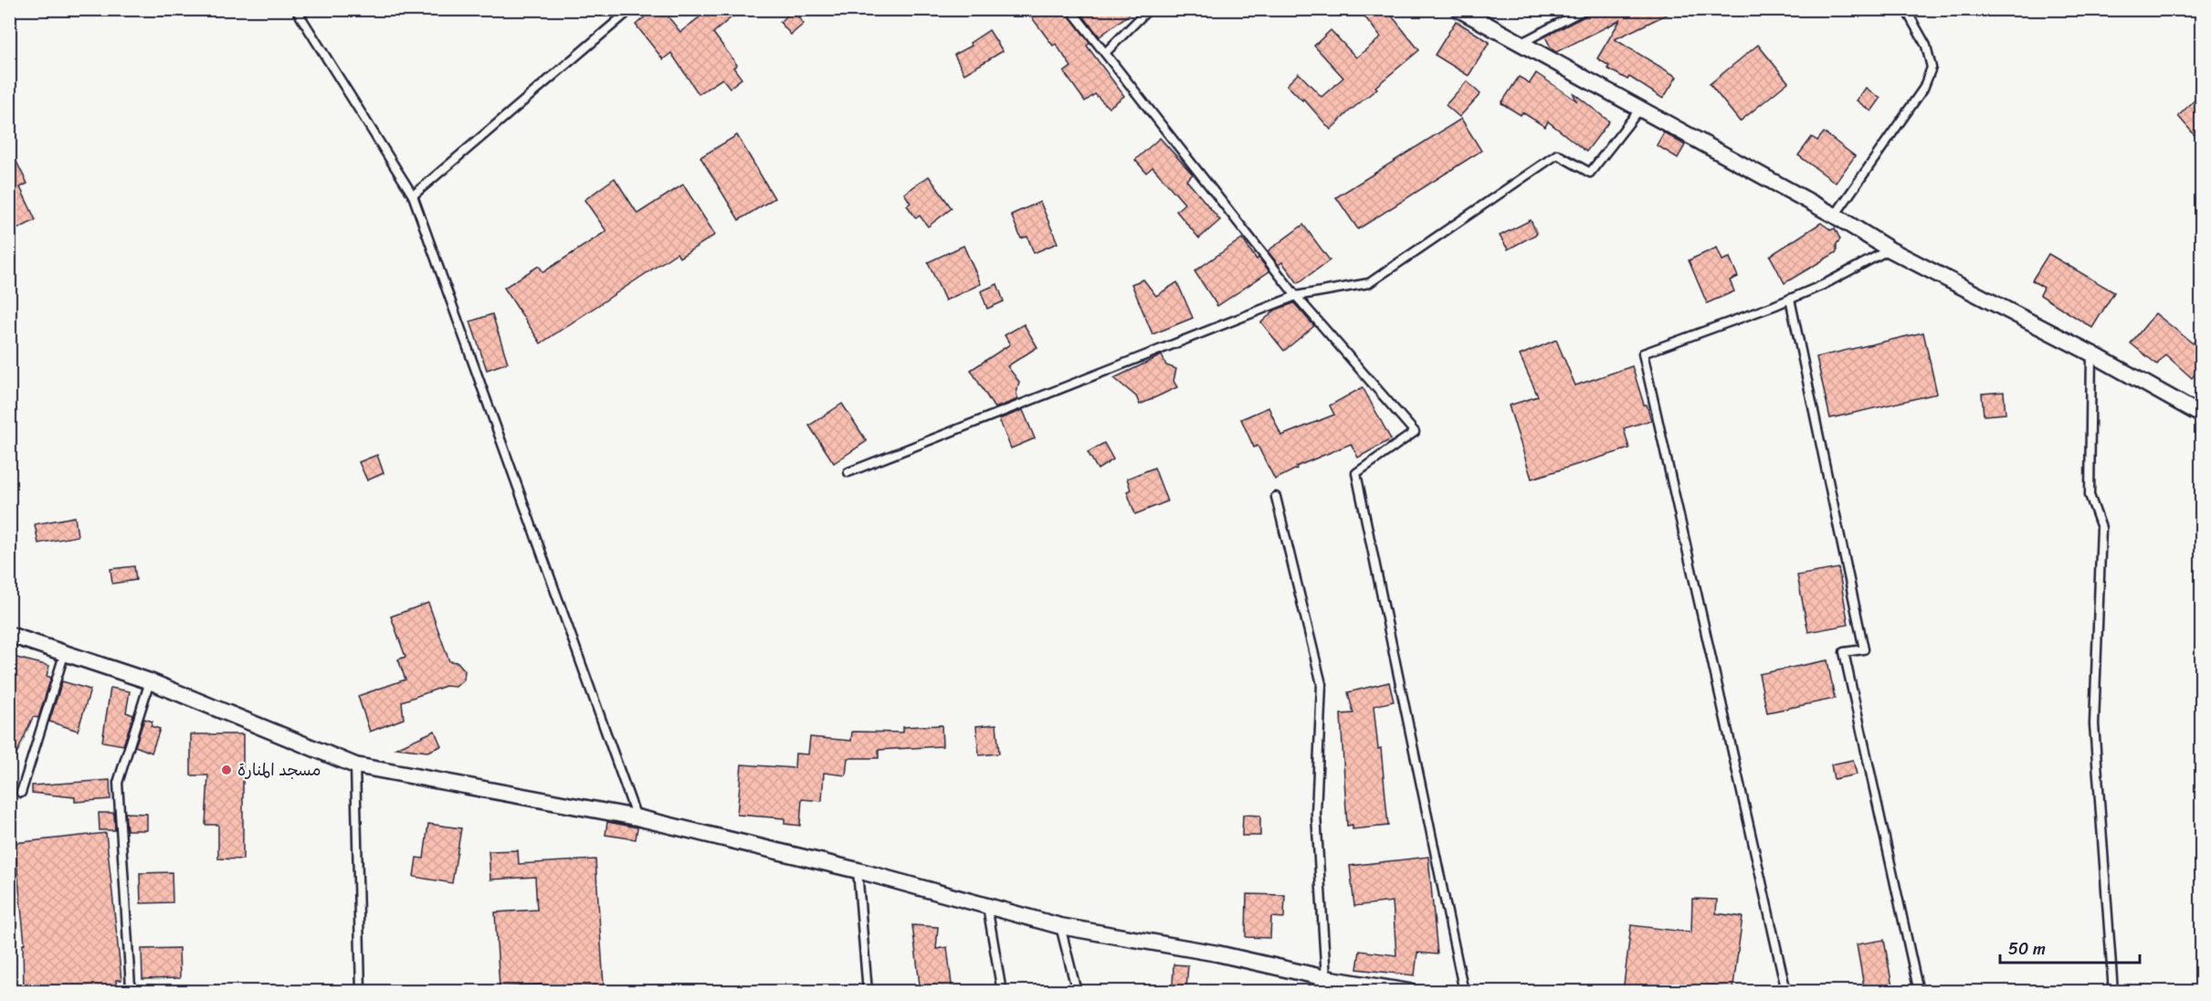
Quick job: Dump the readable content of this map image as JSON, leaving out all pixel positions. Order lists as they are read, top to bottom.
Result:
{
  "places": ["مسجد المنارة"],
  "scale_bar": "50 m"
}
